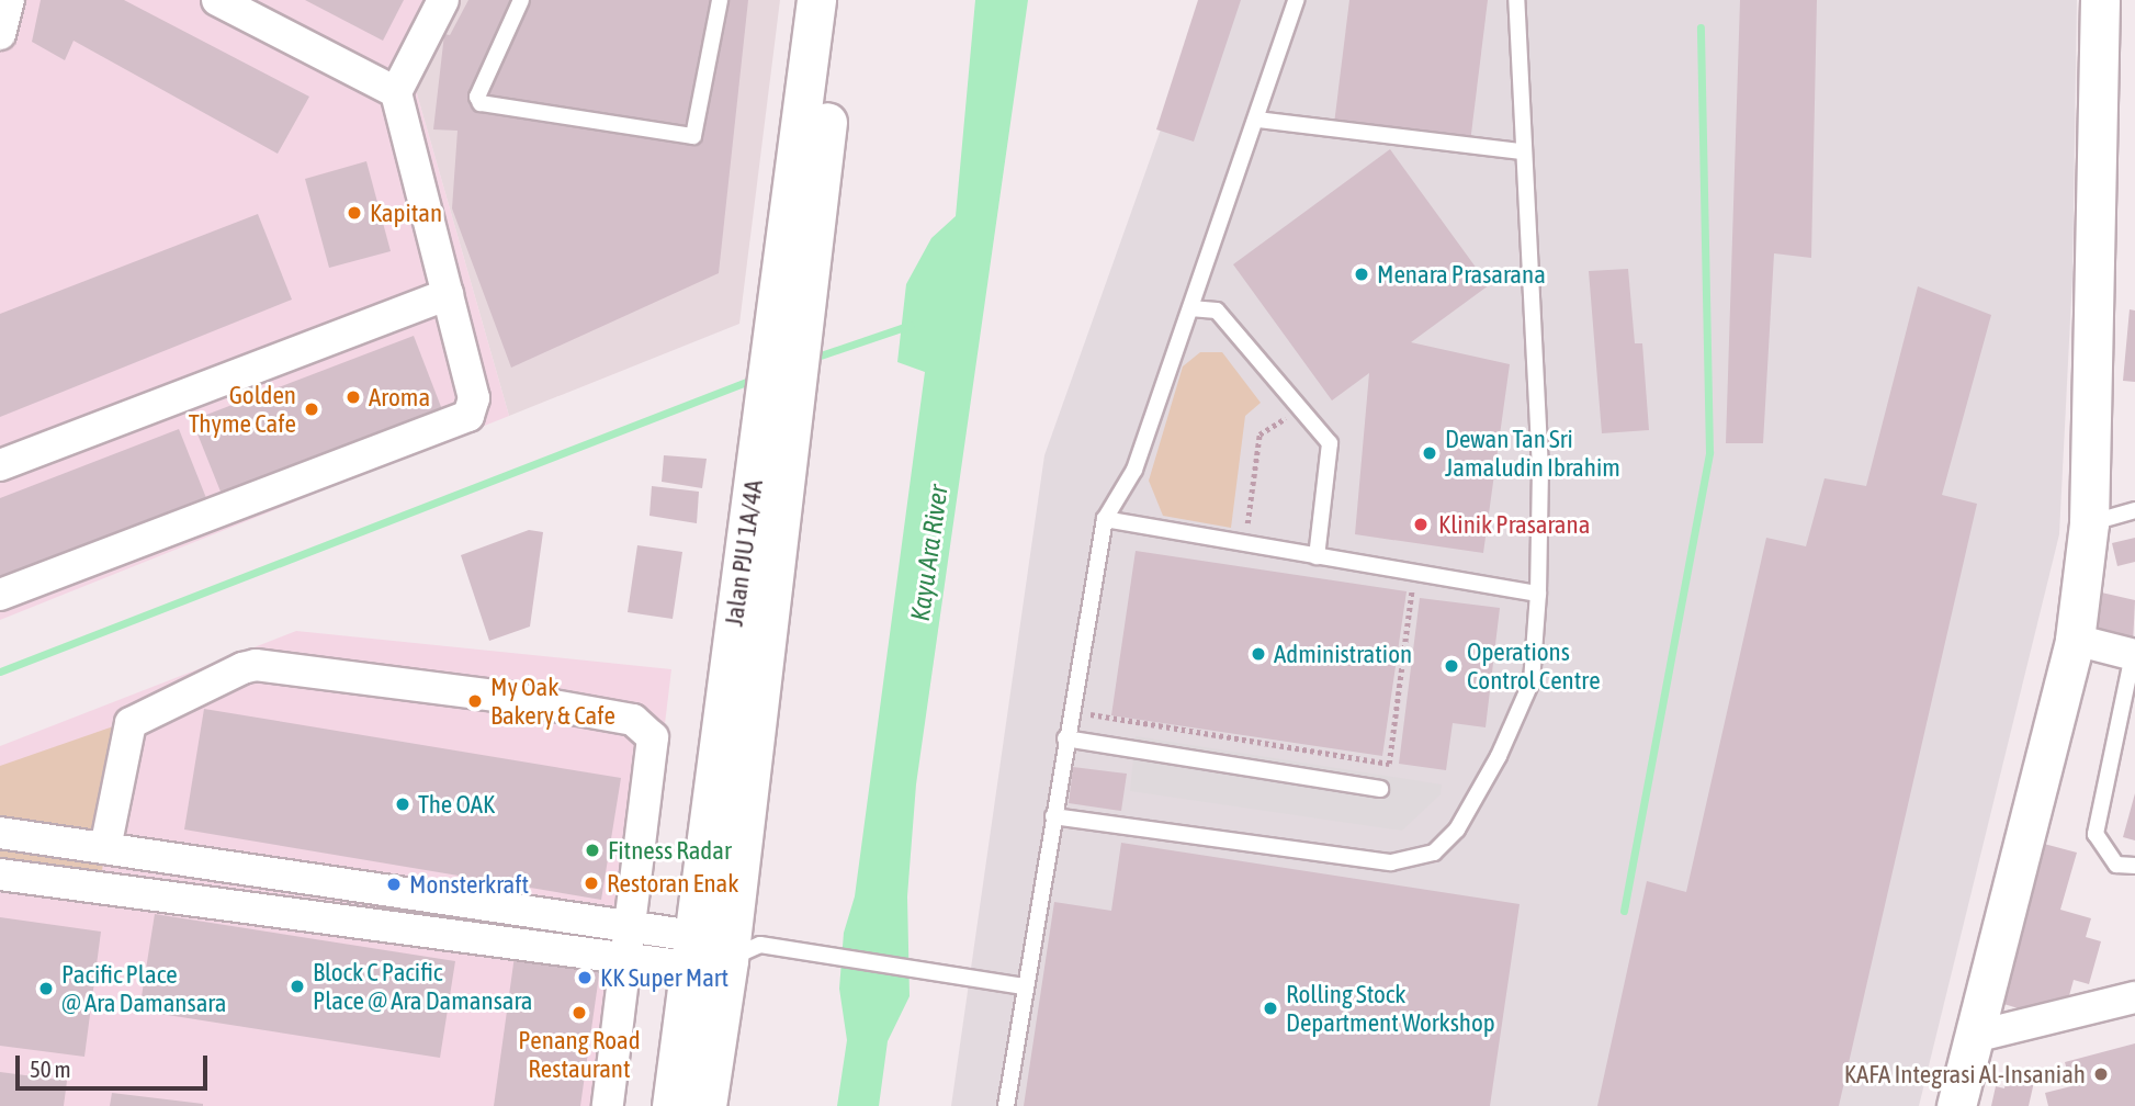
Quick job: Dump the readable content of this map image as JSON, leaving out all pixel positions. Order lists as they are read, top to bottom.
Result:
{
  "streets": {
    "street": ["Jalan PJU 1A/4A"]
  },
  "water": ["Kayu Ara River"],
  "places": [
    "Kapitan",
    "Menara Prasarana",
    "Aroma",
    "Golden Thyme Cafe",
    "Dewan Tan Sri Jamaludin Ibrahim",
    "Klinik Prasarana",
    "Administration",
    "Operations Control Centre",
    "My Oak Bakery & Cafe",
    "The OAK",
    "Fitness Radar",
    "Restoran Enak",
    "Monsterkraft",
    "KK Super Mart",
    "Block C Pacific Place @ Ara Damansara",
    "Pacific Place @ Ara Damansara",
    "Rolling Stock Department Workshop",
    "Penang Road Restaurant",
    "KAFA Integrasi Al-Insaniah"
  ],
  "scale_bar": "50 m"
}
